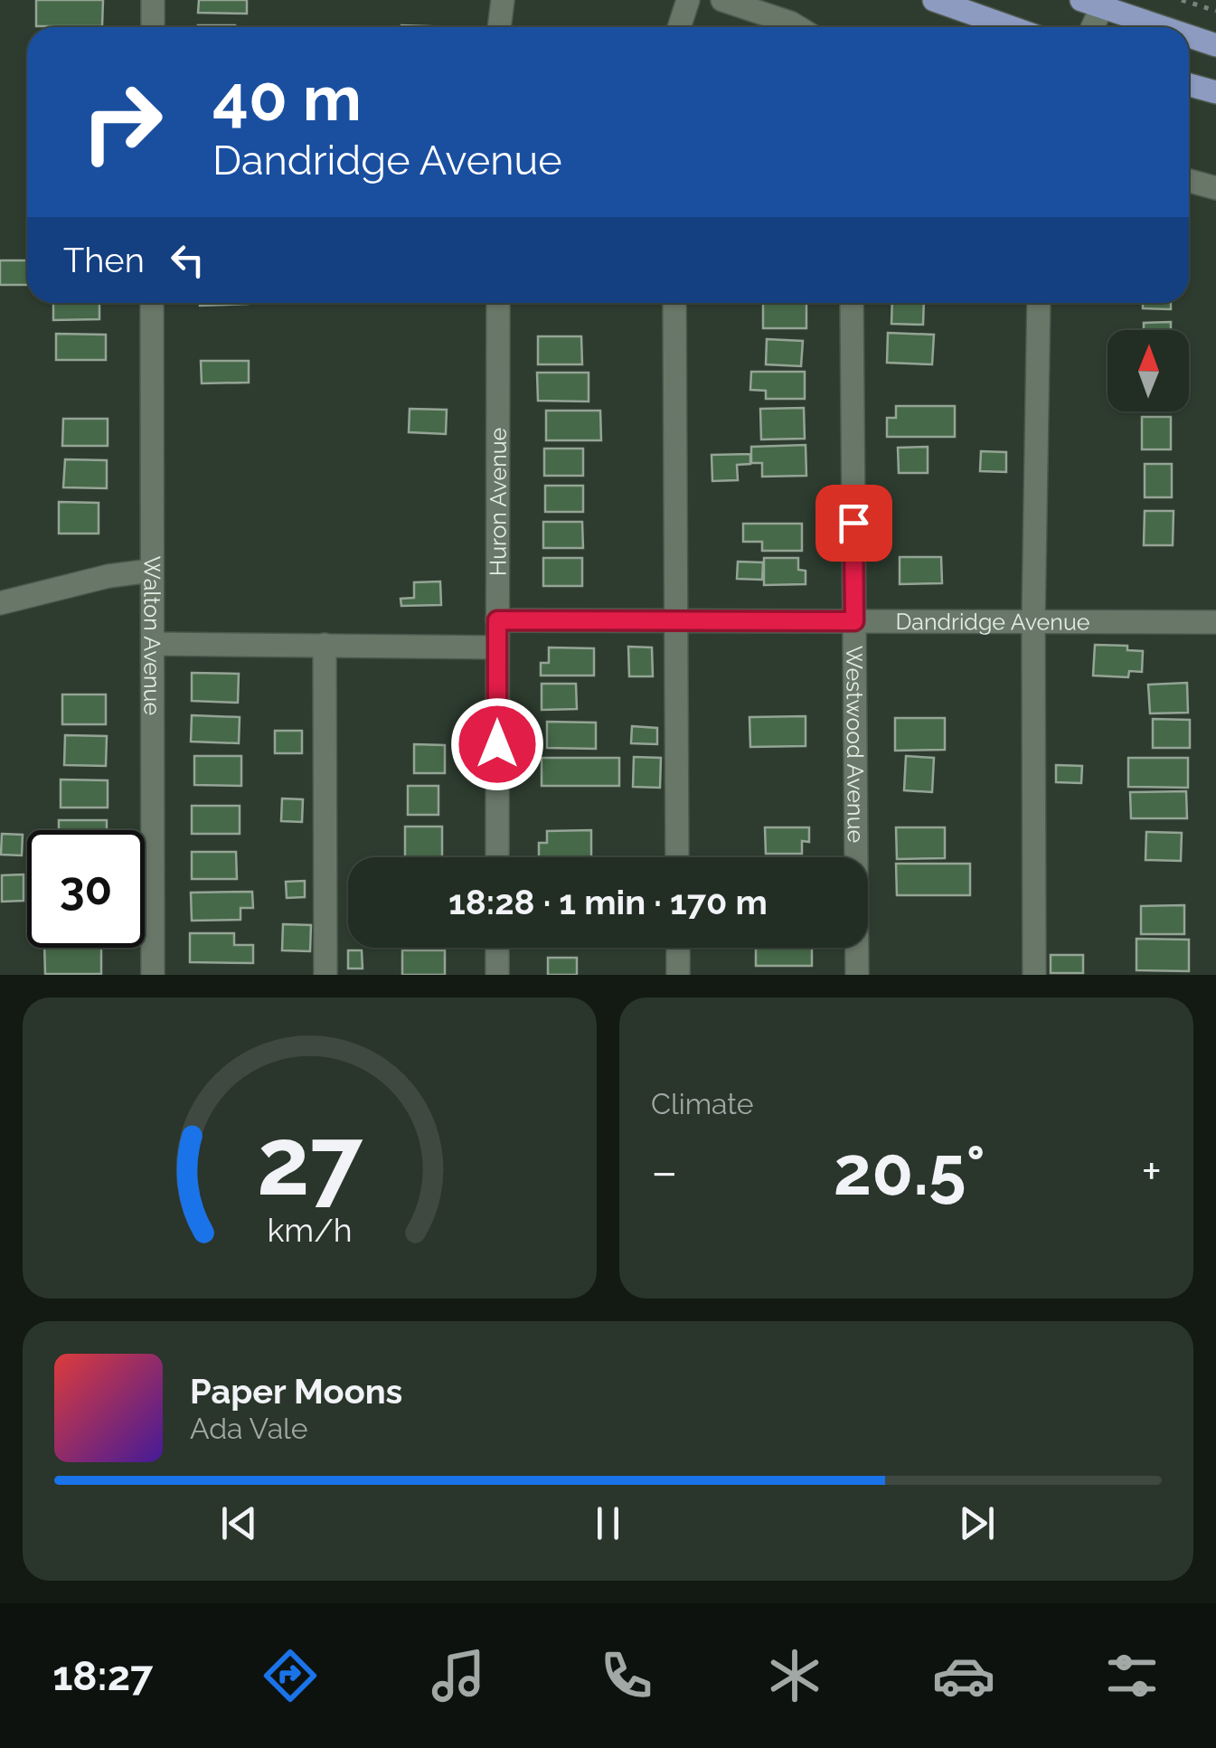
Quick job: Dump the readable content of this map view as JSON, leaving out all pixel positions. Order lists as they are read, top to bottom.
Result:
{
  "streets": {
    "street": [
      "Huron Avenue",
      "Dandridge Avenue",
      "Walton Avenue",
      "Westwood Avenue"
    ]
  },
  "crossings": [
    ["Huron Avenue", "Dandridge Avenue"],
    ["Dandridge Avenue", "Westwood Avenue"]
  ],
  "north": "top",
  "page": {
    "turn": ["40 m", "Dandridge Avenue"],
    "then": "Then",
    "limit": "30",
    "trip": "18:28 · 1 min · 170 m",
    "tile": "Climate",
    "heat": ["−", "20.5°", "+"],
    "song": ["Paper Moons", "Ada Vale"],
    "tabs": "18:27",
    "gauge": ["27", "km/h"]
  }
}
